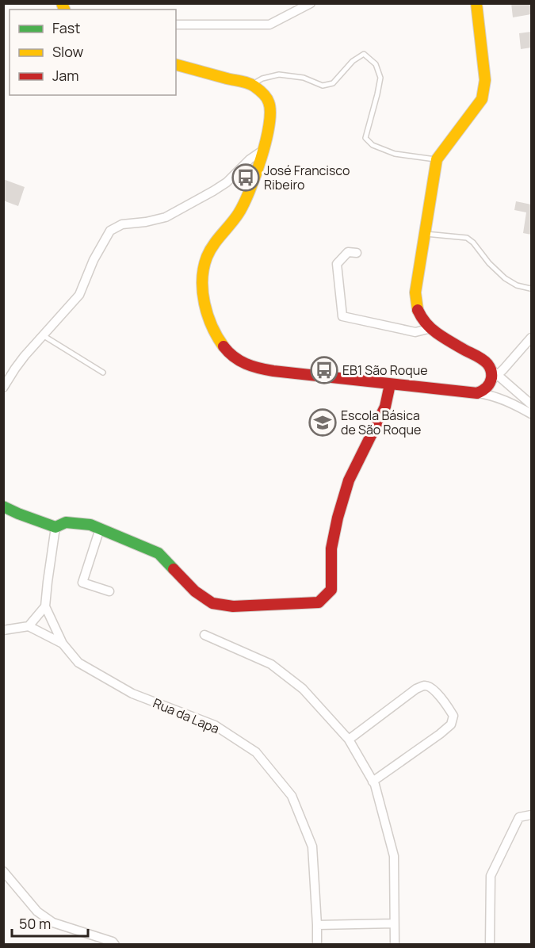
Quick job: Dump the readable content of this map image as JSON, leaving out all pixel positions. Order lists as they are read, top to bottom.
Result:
{
  "streets": {
    "street": ["Rua da Lapa"]
  },
  "places": {
    "bus stop": ["José Francisco Ribeiro", "EB1 São Roque"],
    "school or university": ["Escola Básica de São Roque"]
  },
  "legend": ["Fast", "Slow", "Jam"],
  "scale_bar": "50 m"
}
